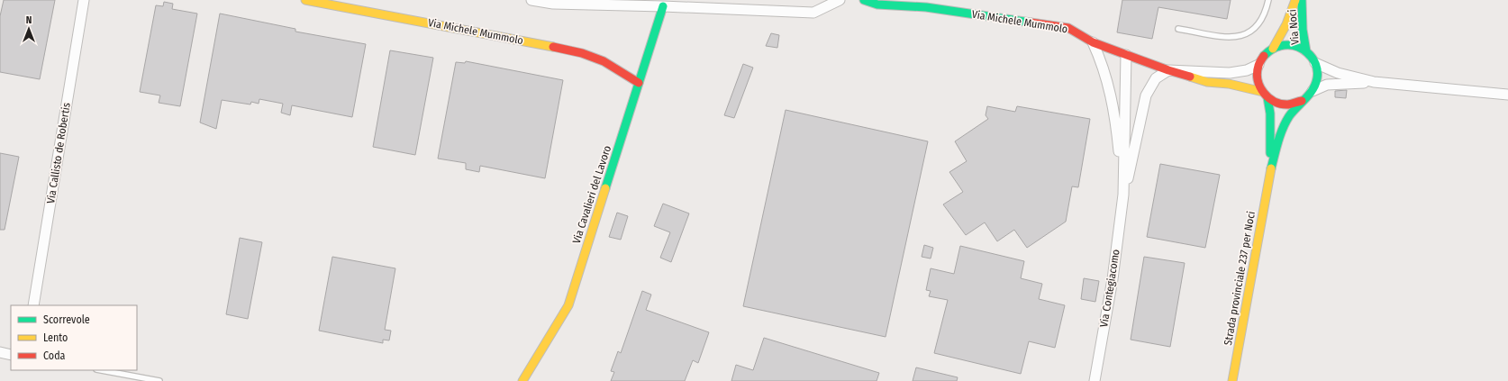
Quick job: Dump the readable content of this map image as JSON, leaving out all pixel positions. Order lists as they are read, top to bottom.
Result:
{
  "streets": {
    "street": [
      "Via Michele Mummolo",
      "Via Noci",
      "Via Callisto de Robertis",
      "Via Cavalieri del Lavoro",
      "Strada provinciale 237 per Noci",
      "Via Contegiacomo"
    ]
  },
  "crossings": [
    ["Via Michele Mummolo", "Via Noci"],
    ["Via Michele Mummolo", "Via Cavalieri del Lavoro"],
    ["Via Michele Mummolo", "Strada provinciale 237 per Noci"],
    ["Via Michele Mummolo", "Via Contegiacomo"],
    ["Via Noci", "Strada provinciale 237 per Noci"]
  ],
  "legend": ["Scorrevole", "Lento", "Coda"],
  "north": "top"
}
